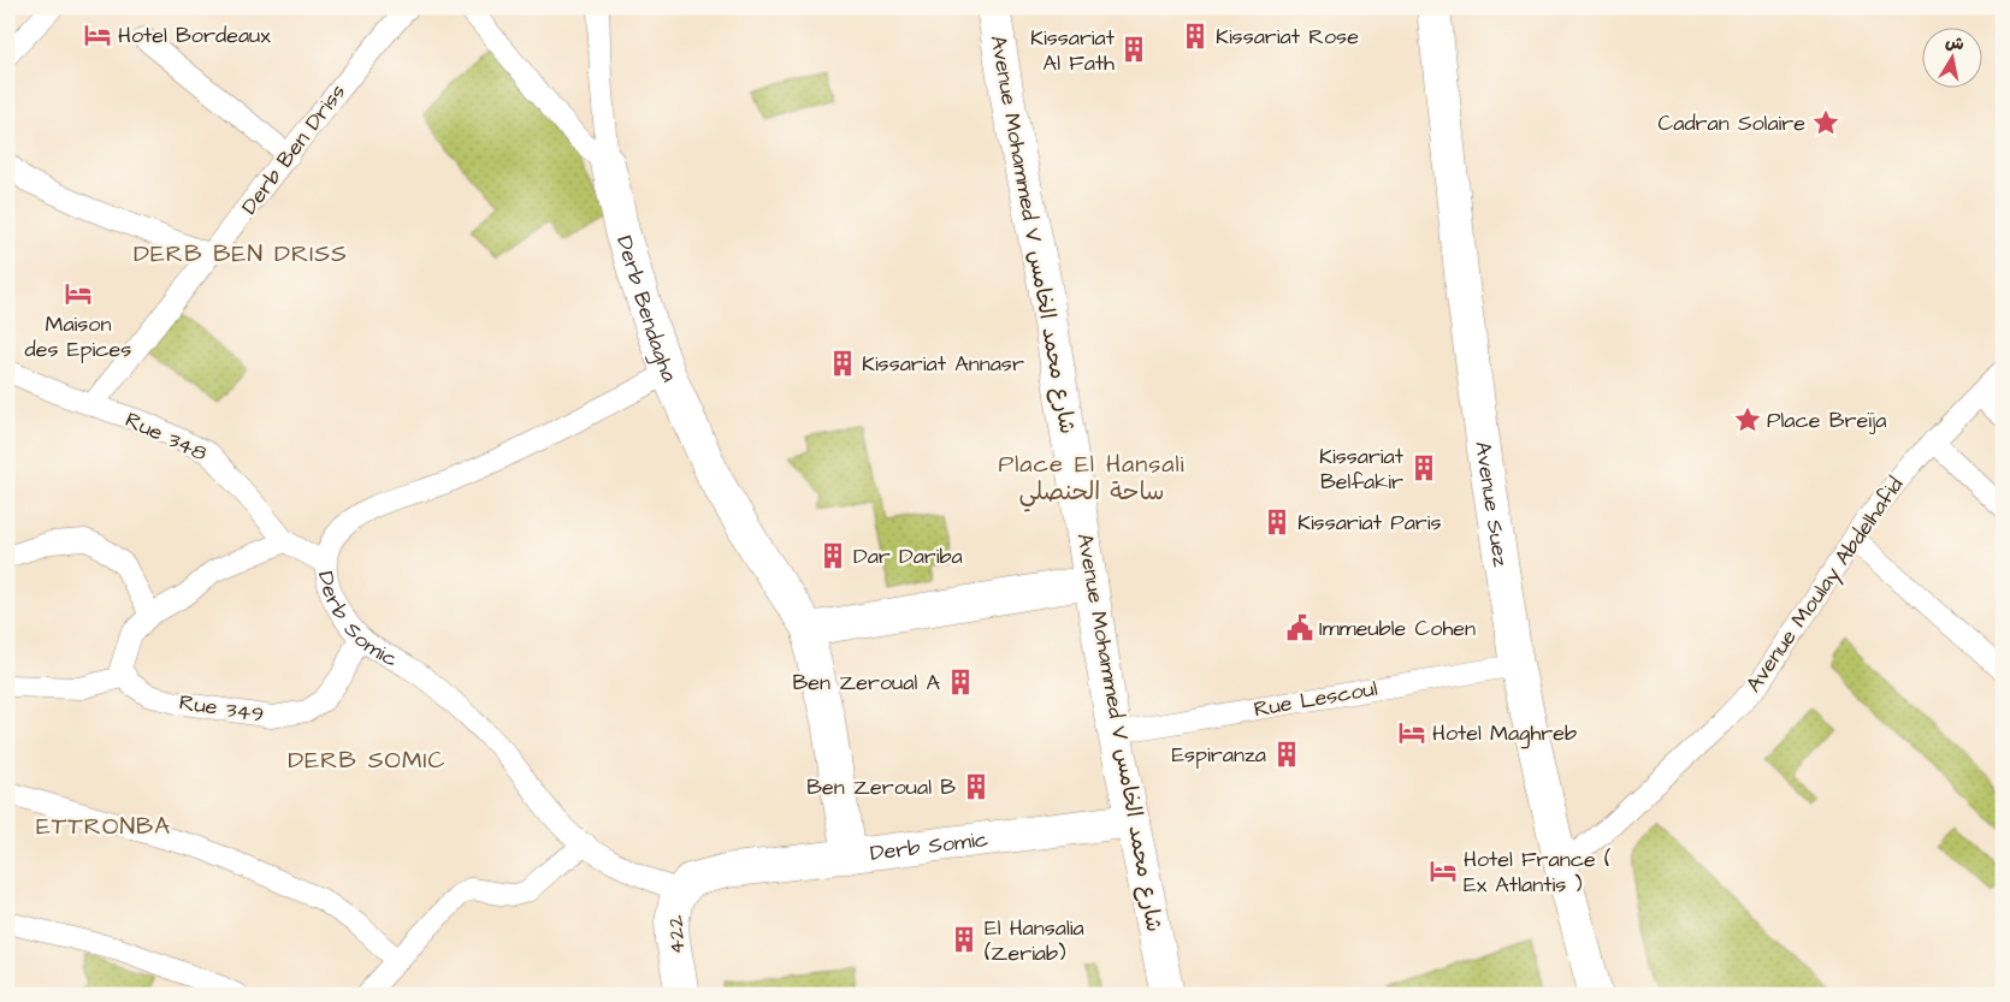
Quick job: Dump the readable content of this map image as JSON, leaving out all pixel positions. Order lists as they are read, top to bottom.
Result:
{
  "streets": {
    "street": [
      "Avenue Mohammed V شارع محمد الخامس",
      "Derb Bendagha",
      "Avenue Suez",
      "Derb Somic",
      "422"
    ],
    "lane": [
      "Derb Ben Driss",
      "Rue 348",
      "Avenue Moulay Abdelhafid",
      "Rue Lescoul",
      "Rue 349"
    ]
  },
  "crossings": [
    ["Derb Ben Driss", "Rue 348"],
    ["Avenue Mohammed V شارع محمد الخامس", "Derb Somic"],
    ["Avenue Mohammed V شارع محمد الخامس", "Rue Lescoul"],
    ["Derb Bendagha", "Derb Somic"],
    ["Rue 348", "Derb Somic"],
    ["Avenue Suez", "Avenue Moulay Abdelhafid"],
    ["Avenue Suez", "Rue Lescoul"],
    ["Derb Somic", "Rue 349"],
    ["Derb Somic", "422"]
  ],
  "districts": [
    "DERB BEN DRISS",
    "Place El Hansali ساحة الحنصلي",
    "DERB SOMIC",
    "ETTRONBA"
  ],
  "places": {
    "hotel": [
      "Hotel Bordeaux",
      "Maison des Epices",
      "Hotel Maghreb",
      "Hotel France ( Ex Atlantis )"
    ],
    "building": [
      "Kissariat Rose",
      "Kissariat Al Fath",
      "Kissariat Annasr",
      "Kissariat Belfakir",
      "Kissariat Paris",
      "Dar Dariba",
      "Ben Zeroual A",
      "Espiranza",
      "Ben Zeroual B",
      "El Hansalia (Zeriab)"
    ],
    "place": ["Cadran Solaire", "Place Breïja"],
    "public building": ["Immeuble Cohen"]
  },
  "north": "top"
}
